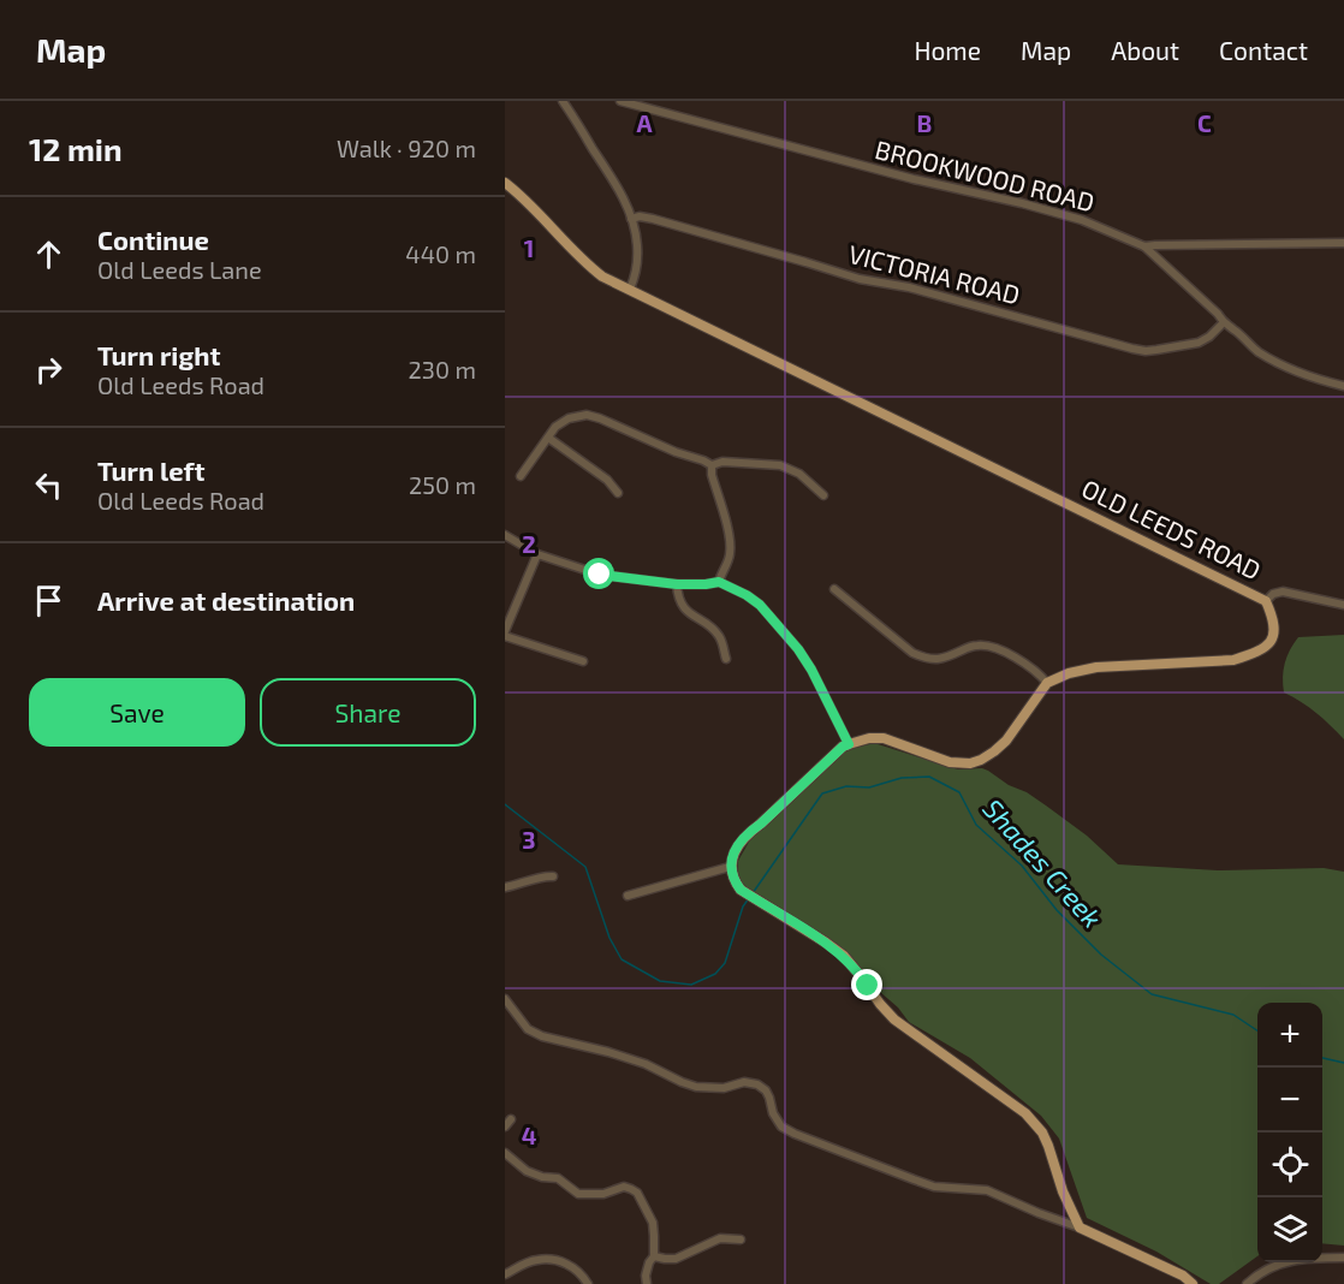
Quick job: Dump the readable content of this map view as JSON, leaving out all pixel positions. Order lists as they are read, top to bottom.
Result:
{
  "streets": {
    "main road": ["OLD LEEDS ROAD"],
    "street": ["BROOKWOOD ROAD", "VICTORIA ROAD"]
  },
  "water": ["Shades Creek"],
  "page": {
    "header": "Map",
    "nav": [
      "Home",
      "Map",
      "About",
      "Contact"
    ],
    "heading": ["12 min", "Walk · 920 m"],
    "list": [
      ["Continue", "Old Leeds Lane", "440 m"],
      ["Turn right", "Old Leeds Road", "230 m"],
      ["Turn left", "Old Leeds Road", "250 m"],
      "Arrive at destination"
    ],
    "buttons": ["Save", "Share"],
    "map_buttons": ["+", "−"]
  },
  "grid": {
    "columns": ["A", "B", "C"],
    "rows": [
      "1",
      "2",
      "3",
      "4"
    ]
  }
}
